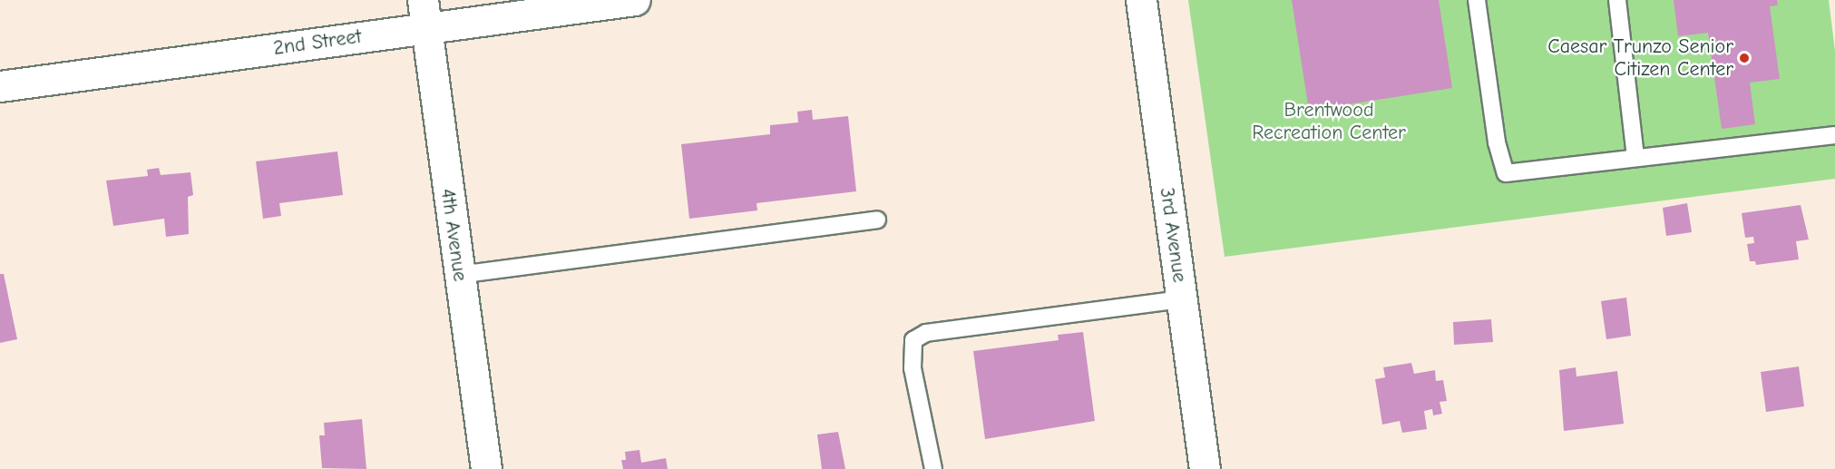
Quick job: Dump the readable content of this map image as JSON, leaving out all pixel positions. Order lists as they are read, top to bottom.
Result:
{
  "streets": {
    "street": ["2nd Street", "4th Avenue", "3rd Avenue"]
  },
  "crossings": [
    ["2nd Street", "4th Avenue"]
  ],
  "parks": ["Brentwood Recreation Center"],
  "places": ["Caesar Trunzo Senior Citizen Center"]
}
